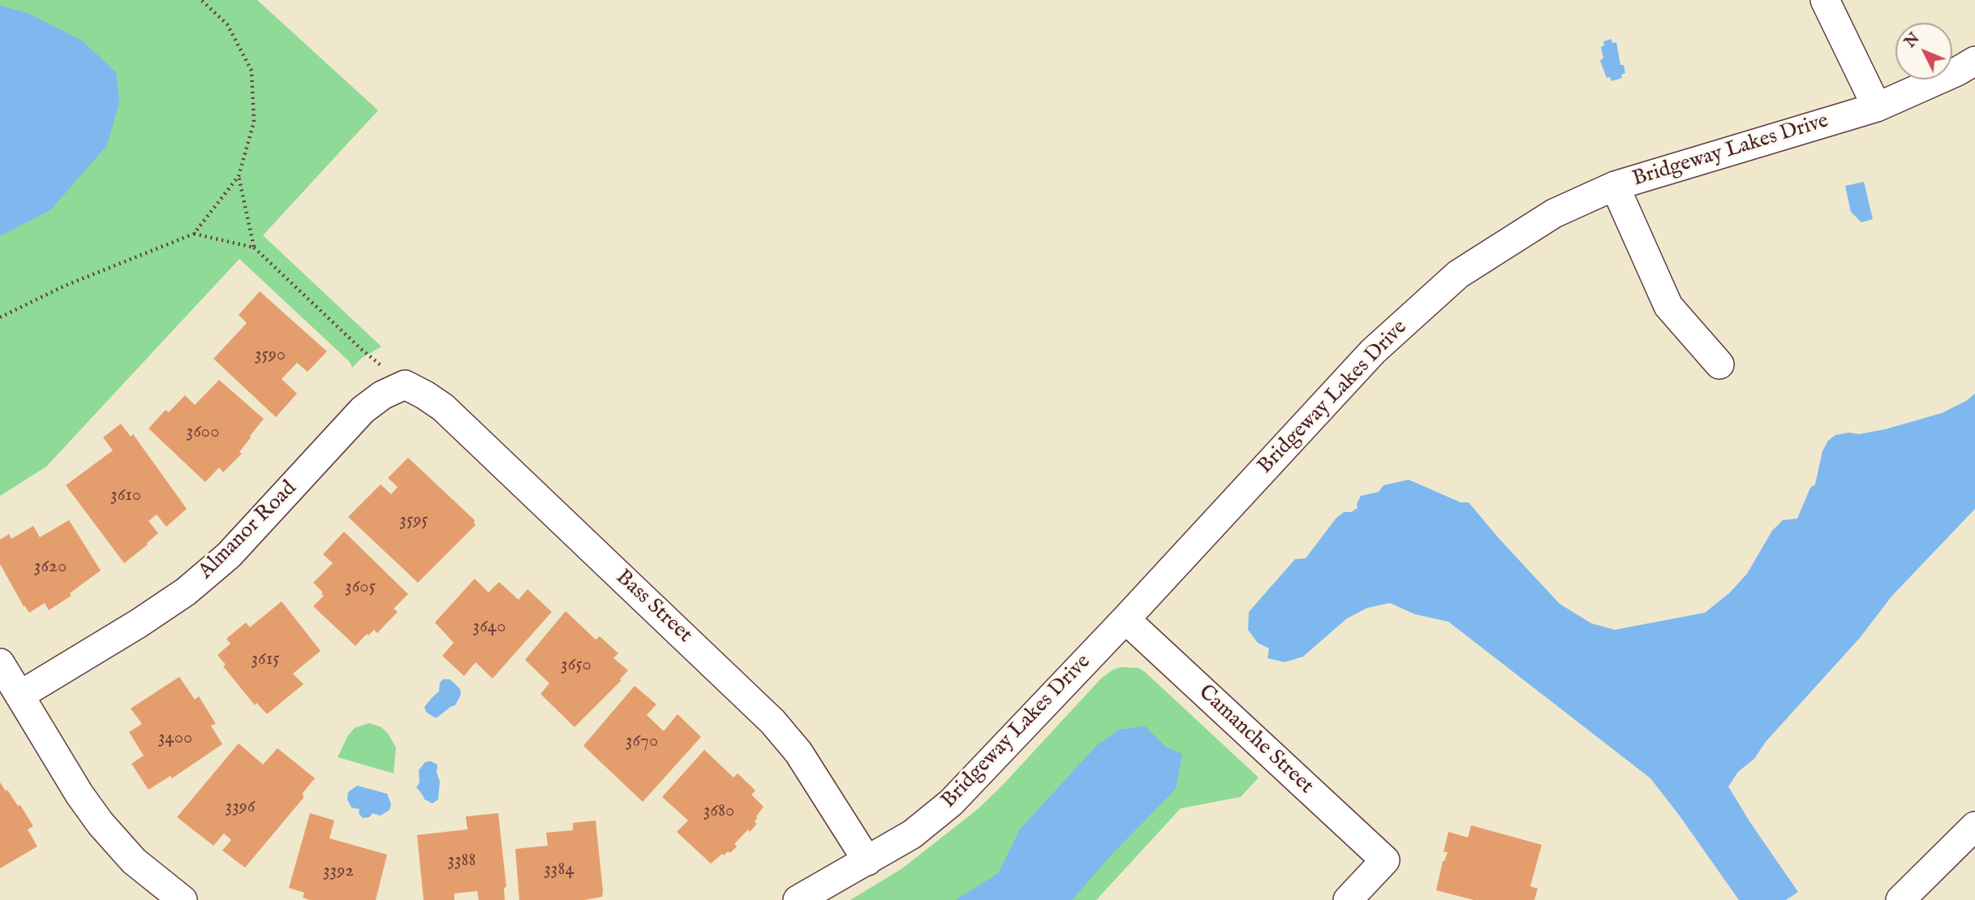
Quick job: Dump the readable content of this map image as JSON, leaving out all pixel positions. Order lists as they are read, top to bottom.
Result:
{
  "streets": {
    "street": [
      "Bridgeway Lakes Drive",
      "Almanor Road",
      "Bass Street",
      "Camanche Street"
    ]
  },
  "crossings": [
    ["Bridgeway Lakes Drive", "Bass Street"],
    ["Bridgeway Lakes Drive", "Camanche Street"],
    ["Almanor Road", "Bass Street"]
  ],
  "house_numbers": [
    "3590",
    "3600",
    "3610",
    "3595",
    "3620",
    "3605",
    "3640",
    "3615",
    "3650",
    "3400",
    "3670",
    "3396",
    "3680",
    "3388",
    "3384",
    "3392"
  ],
  "north": "top left"
}
